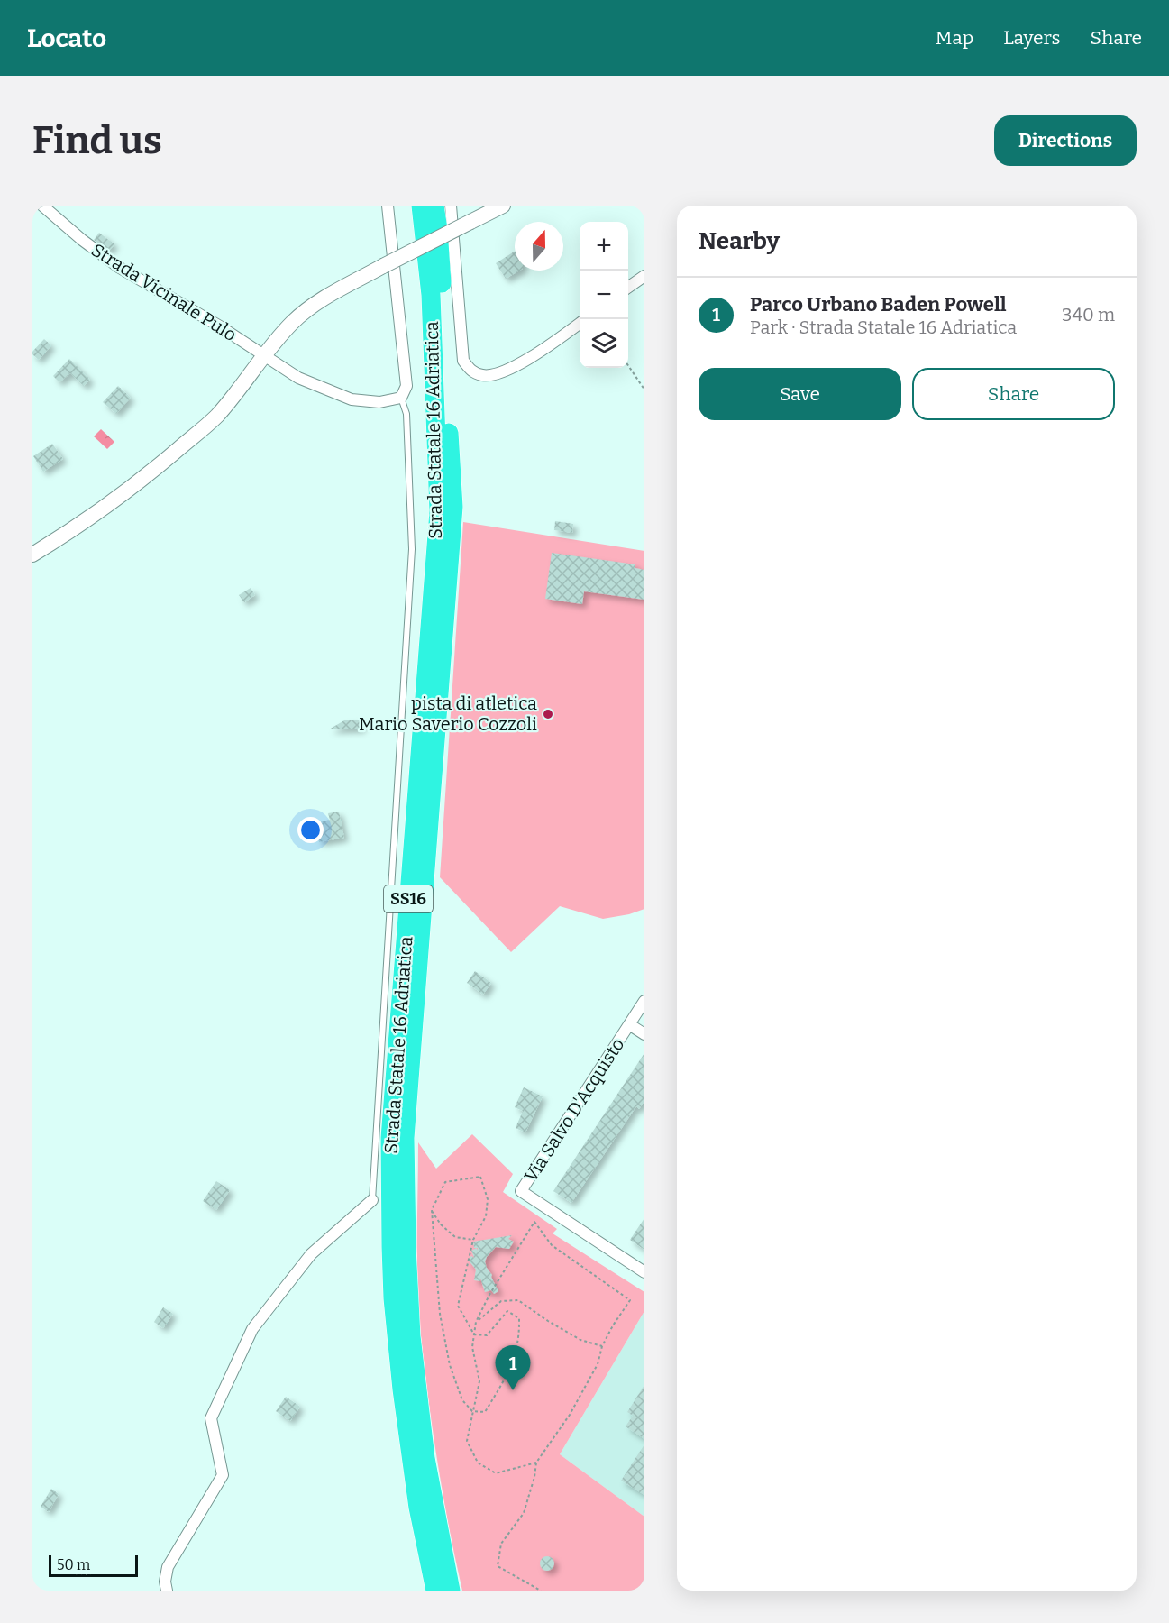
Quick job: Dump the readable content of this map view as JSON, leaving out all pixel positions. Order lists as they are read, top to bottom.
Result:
{
  "streets": {
    "highway": ["Strada Statale 16 Adriatica", "SS16"],
    "street": ["Strada Vicinale Pulo", "Via Salvo D'Acquisto"]
  },
  "places": ["pista di atletica Mario Saverio Cozzoli"],
  "scale_bar": "50 m",
  "north": "top",
  "page": {
    "header": "Locato",
    "nav": ["Map", "Layers", "Share"],
    "buttons": [
      "Directions",
      ["Save", "Share"]
    ],
    "title": "Find us",
    "heading": "Nearby",
    "map_buttons": ["+", "−"],
    "list": [
      {
        "mark": "1",
        "name": "Parco Urbano Baden Powell",
        "note": "Park · Strada Statale 16 Adriatica",
        "value": "340 m"
      }
    ],
    "pins": "1",
    "scale": "50 m"
  }
}
